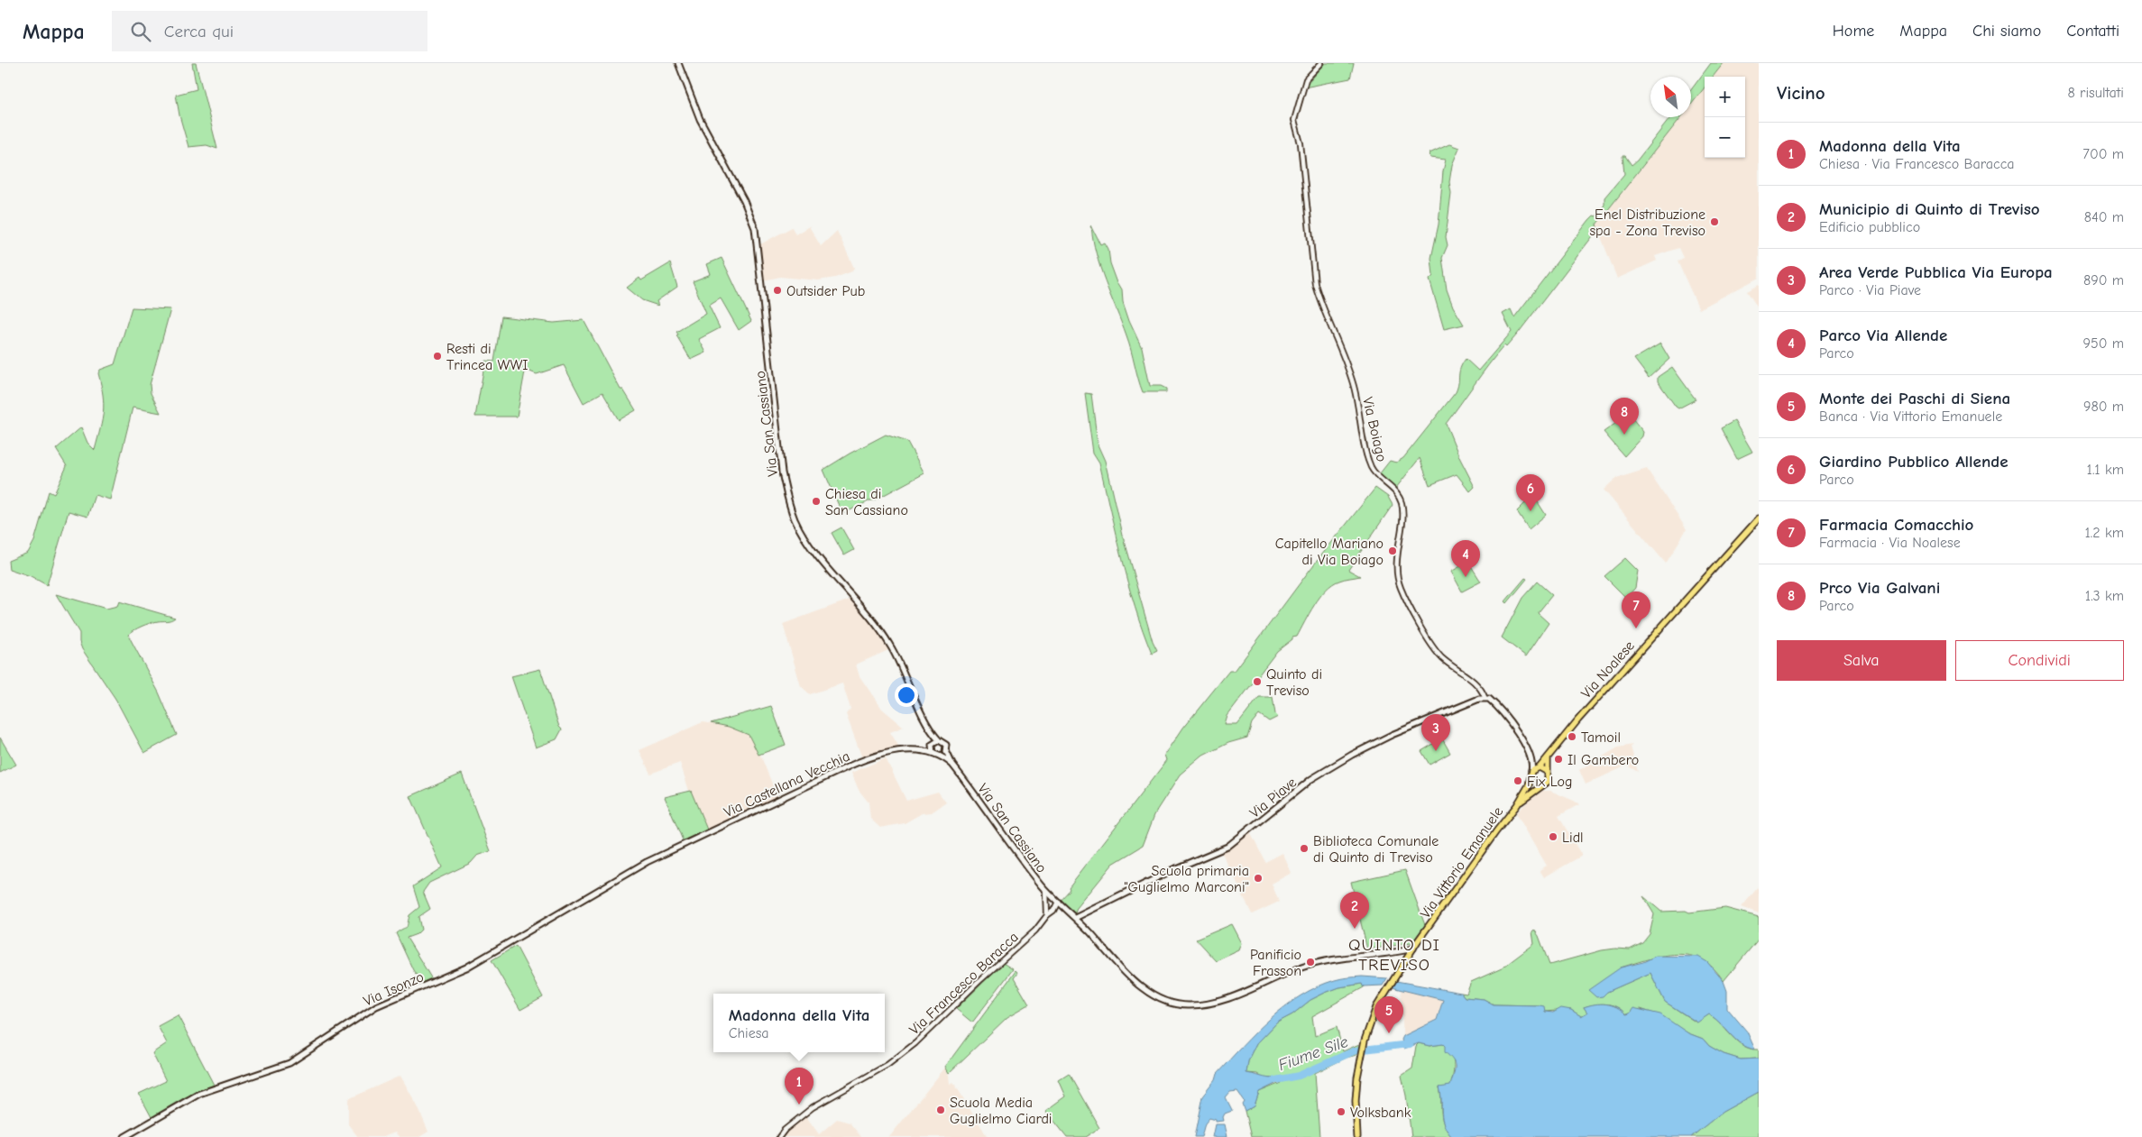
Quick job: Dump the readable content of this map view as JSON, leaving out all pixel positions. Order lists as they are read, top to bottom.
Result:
{
  "streets": {
    "main road": [
      "Via San Cassiano",
      "Via Boiago",
      "Via Noalese",
      "Via Castellana Vecchia",
      "Via Piave",
      "Via Vittorio Emanuele",
      "Via Isonzo"
    ],
    "street": ["Via Francesco Baracca"]
  },
  "crossings": [
    ["Via San Cassiano", "Via Castellana Vecchia"],
    ["Via San Cassiano", "Via Piave"],
    ["Via San Cassiano", "Via Vittorio Emanuele"],
    ["Via San Cassiano", "Via Francesco Baracca"],
    ["Via Boiago", "Via Noalese"],
    ["Via Boiago", "Via Piave"],
    ["Via Boiago", "Via Vittorio Emanuele"],
    ["Via Noalese", "Via Vittorio Emanuele"],
    ["Via Castellana Vecchia", "Via Isonzo"]
  ],
  "districts": ["QUINTO DI TREVISO"],
  "water": ["Fiume Sile"],
  "places": [
    "Enel Distribuzione spa - Zona Treviso",
    "Outsider Pub",
    "Resti di Trincea WWI",
    "Chiesa di San Cassiano",
    "Capitello Mariano di Via Boiago",
    "Quinto di Treviso",
    "Tamoil",
    "Il Gambero",
    "Fix Log",
    "Lidl",
    "Biblioteca Comunale di Quinto di Treviso",
    "Scuola primaria \"Guglielmo Marconi\"",
    "Panificio Frasson",
    "Scuola Media Guglielmo Ciardi",
    "Volksbank"
  ],
  "north": "top left",
  "page": {
    "header": "Mappa",
    "search": "Cerca qui",
    "nav": [
      "Home",
      "Mappa",
      "Chi siamo",
      "Contatti"
    ],
    "heading": ["Vicino", "8 risultati"],
    "map_buttons": ["+", "−"],
    "list": [
      {
        "mark": "1",
        "name": "Madonna della Vita",
        "note": "Chiesa · Via Francesco Baracca",
        "value": "700 m"
      },
      {
        "mark": "2",
        "name": "Municipio di Quinto di Treviso",
        "note": "Edificio pubblico",
        "value": "840 m"
      },
      {
        "mark": "3",
        "name": "Area Verde Pubblica Via Europa",
        "note": "Parco · Via Piave",
        "value": "890 m"
      },
      {
        "mark": "4",
        "name": "Parco Via Allende",
        "note": "Parco",
        "value": "950 m"
      },
      {
        "mark": "5",
        "name": "Monte dei Paschi di Siena",
        "note": "Banca · Via Vittorio Emanuele",
        "value": "980 m"
      },
      {
        "mark": "6",
        "name": "Giardino Pubblico Allende",
        "note": "Parco",
        "value": "1.1 km"
      },
      {
        "mark": "7",
        "name": "Farmacia Comacchio",
        "note": "Farmacia · Via Noalese",
        "value": "1.2 km"
      },
      {
        "mark": "8",
        "name": "Prco Via Galvani",
        "note": "Parco",
        "value": "1.3 km"
      }
    ],
    "pins": [
      "8",
      "6",
      "4",
      "7",
      "3",
      "2",
      "5",
      "1"
    ],
    "buttons": ["Salva", "Condividi"],
    "popup": ["Madonna della Vita", "Chiesa"]
  }
}
